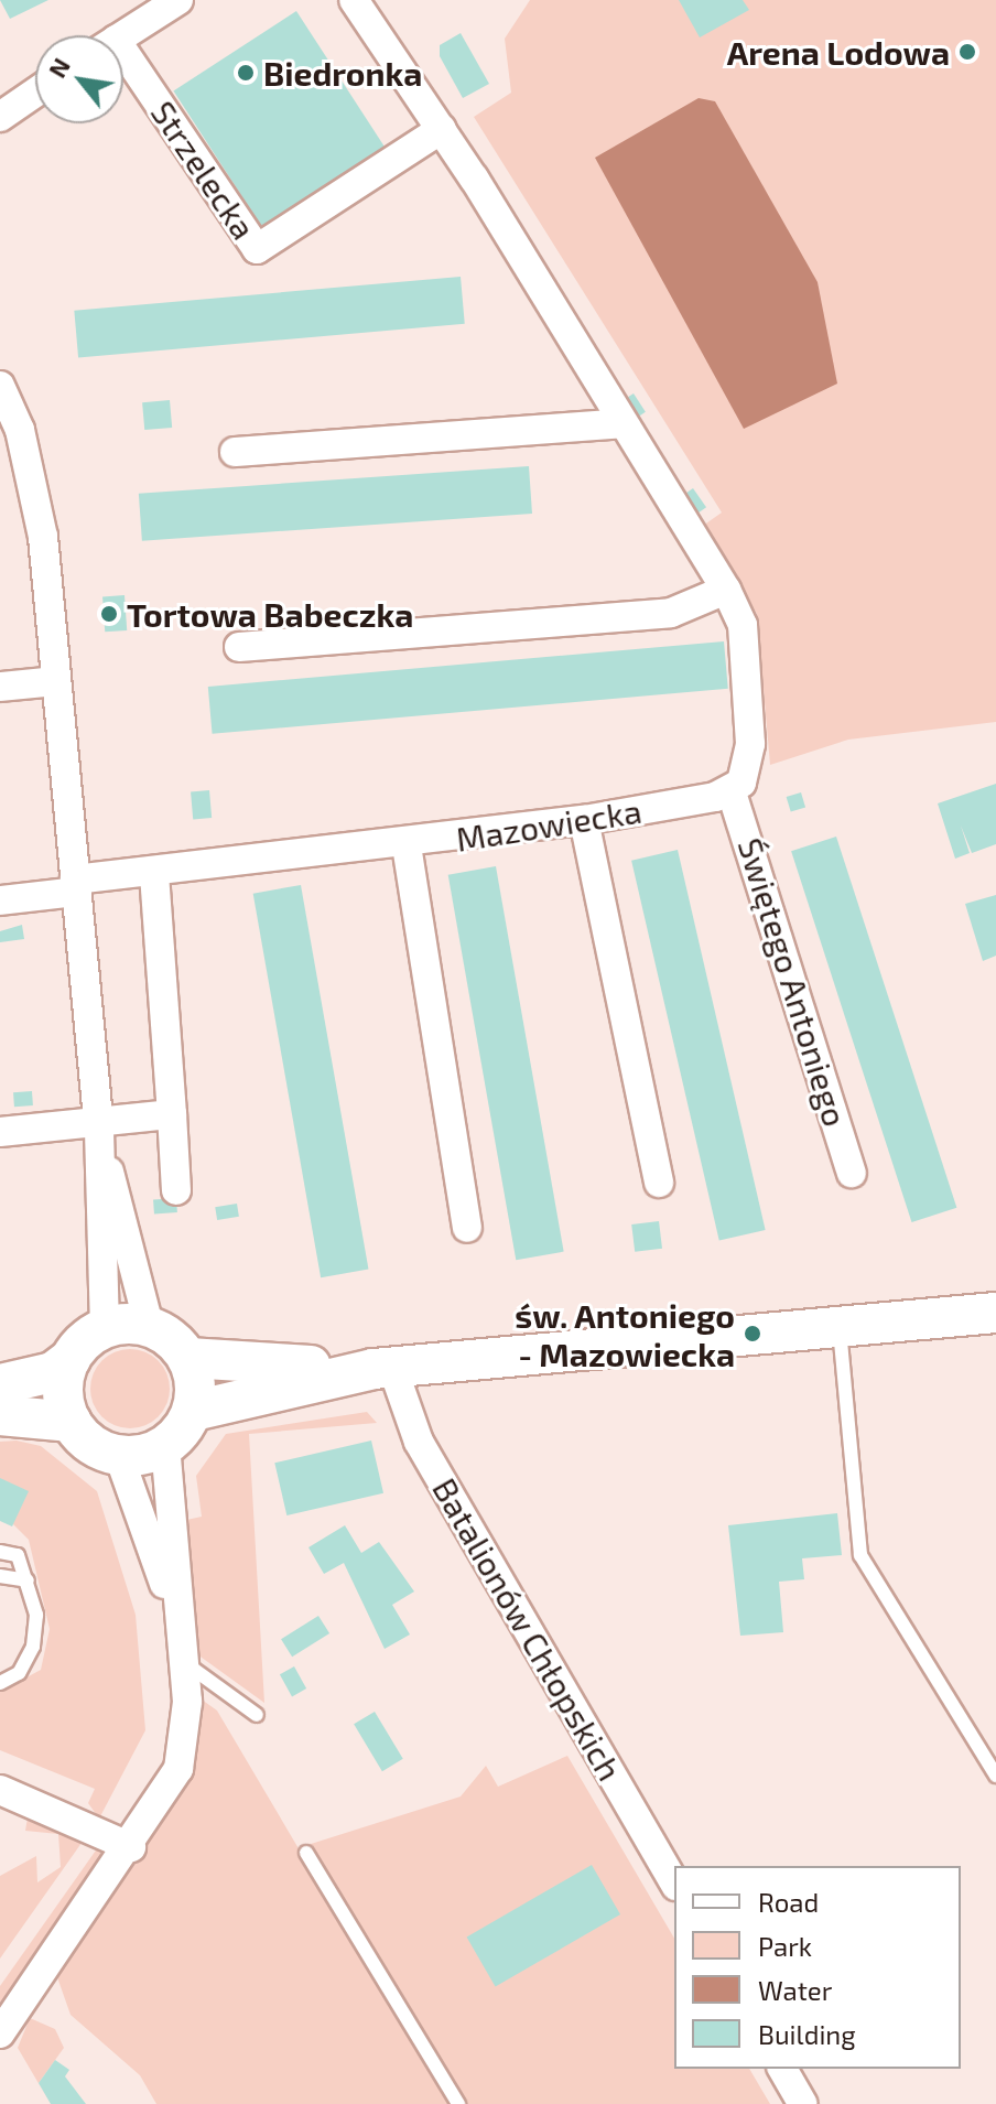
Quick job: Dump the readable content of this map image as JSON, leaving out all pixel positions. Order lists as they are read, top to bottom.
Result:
{
  "streets": {
    "street": [
      "Strzelecka",
      "Mazowiecka",
      "Świętego Antoniego",
      "Batalionów Chłopskich"
    ]
  },
  "crossings": [
    ["Mazowiecka", "Świętego Antoniego"]
  ],
  "places": [
    "Arena Lodowa",
    "Biedronka",
    "Tortowa Babeczka",
    "św. Antoniego - Mazowiecka"
  ],
  "legend": [
    "Road",
    "Park",
    "Water",
    "Building"
  ],
  "north": "top left"
}
